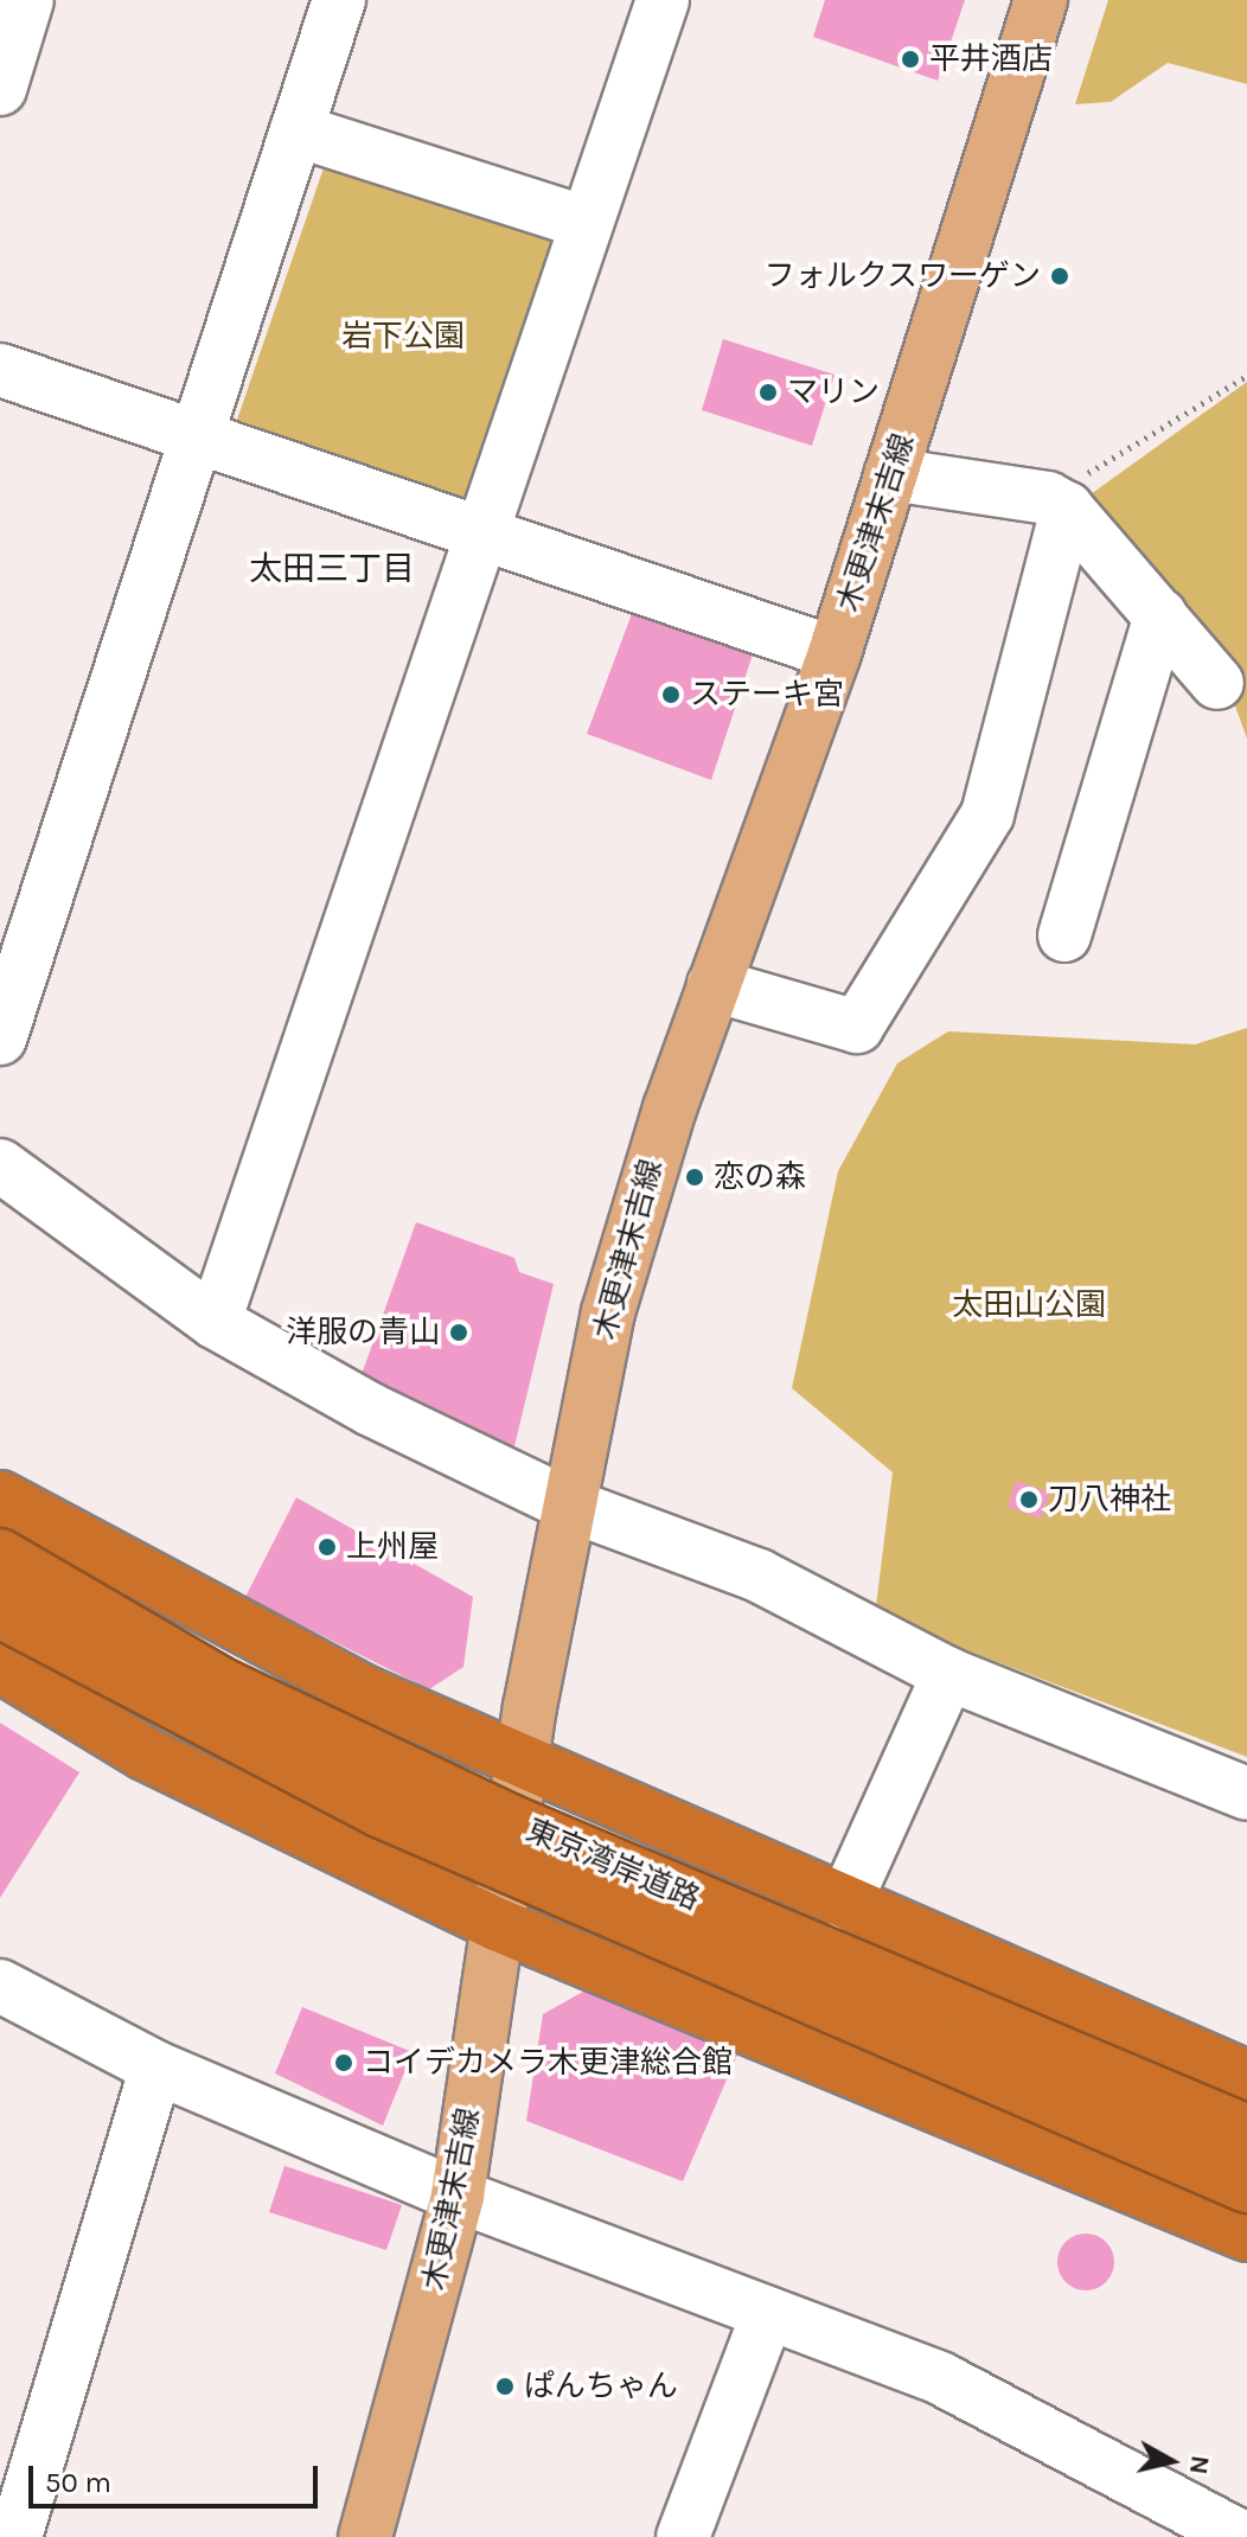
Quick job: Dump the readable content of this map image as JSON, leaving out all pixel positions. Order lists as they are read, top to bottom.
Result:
{
  "streets": {
    "highway": ["東京湾岸道路"],
    "main road": ["木更津末吉線"]
  },
  "districts": ["太田三丁目"],
  "parks": ["岩下公園", "太田山公園"],
  "places": [
    "平井酒店",
    "フォルクスワーゲン",
    "マリン",
    "ステーキ宮",
    "恋の森",
    "洋服の青山",
    "刀八神社",
    "上州屋",
    "コイデカメラ木更津総合館",
    "ぱんちゃん"
  ],
  "scale_bar": "50 m",
  "north": "right"
}
